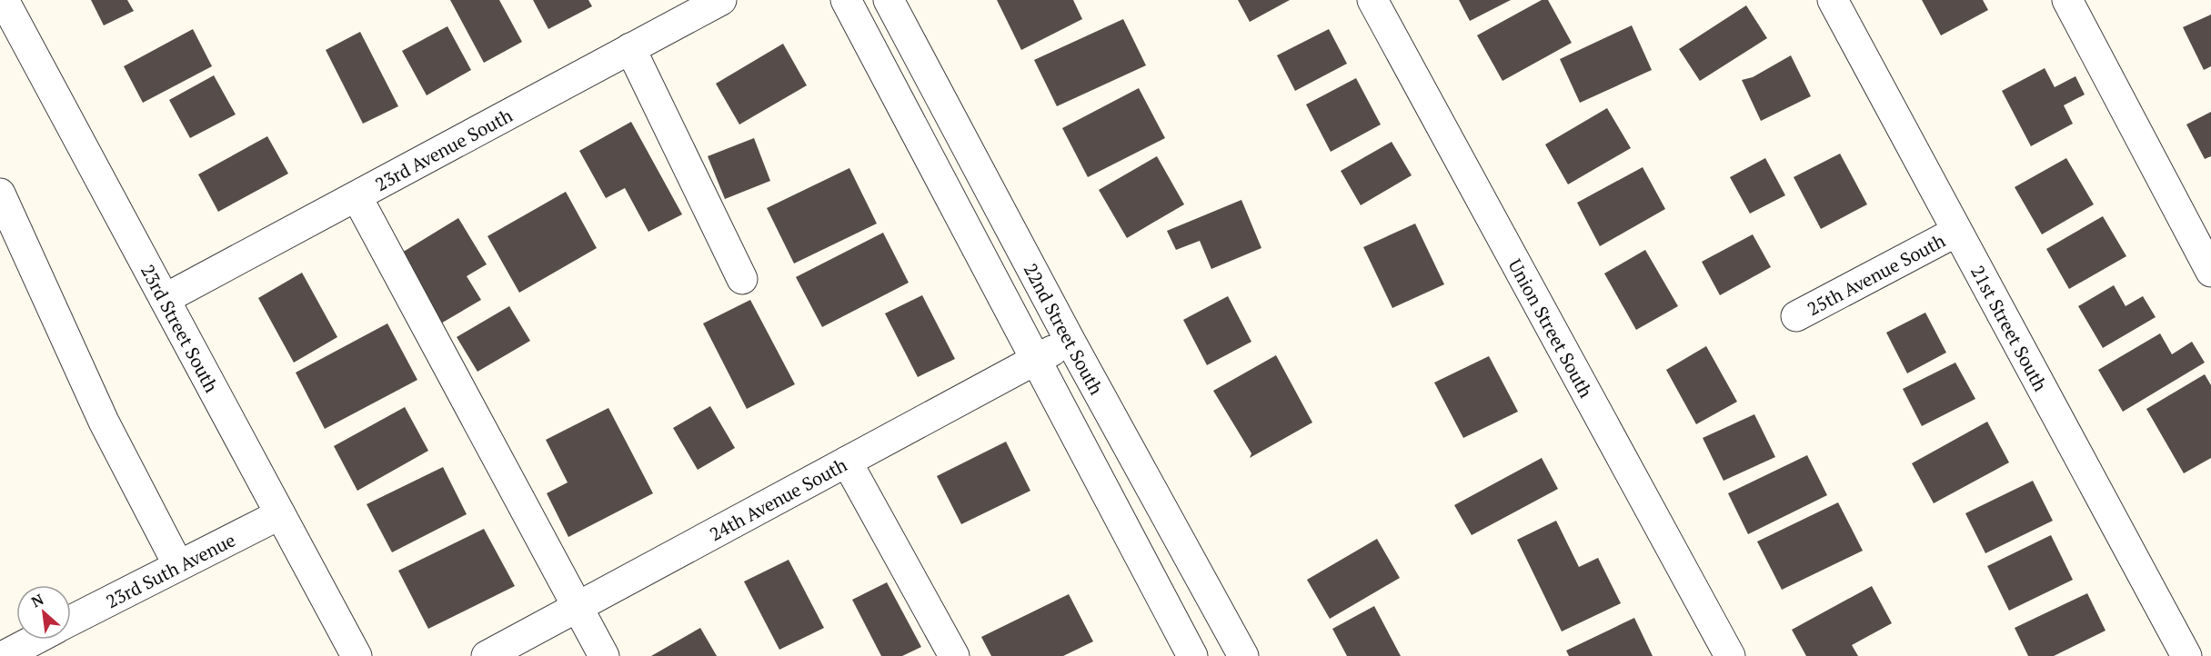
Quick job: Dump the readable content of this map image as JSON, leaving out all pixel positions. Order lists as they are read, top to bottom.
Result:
{
  "streets": {
    "street": [
      "23rd Avenue South",
      "25th Avenue South",
      "23rd Street South",
      "Union Street South",
      "21st Street South",
      "22nd Street South",
      "24th Avenue South",
      "23rd Suth Avenue"
    ]
  },
  "crossings": [
    ["23rd Avenue South", "23rd Street South"],
    ["25th Avenue South", "21st Street South"],
    ["23rd Street South", "23rd Suth Avenue"],
    ["22nd Street South", "24th Avenue South"]
  ],
  "north": "top left"
}
